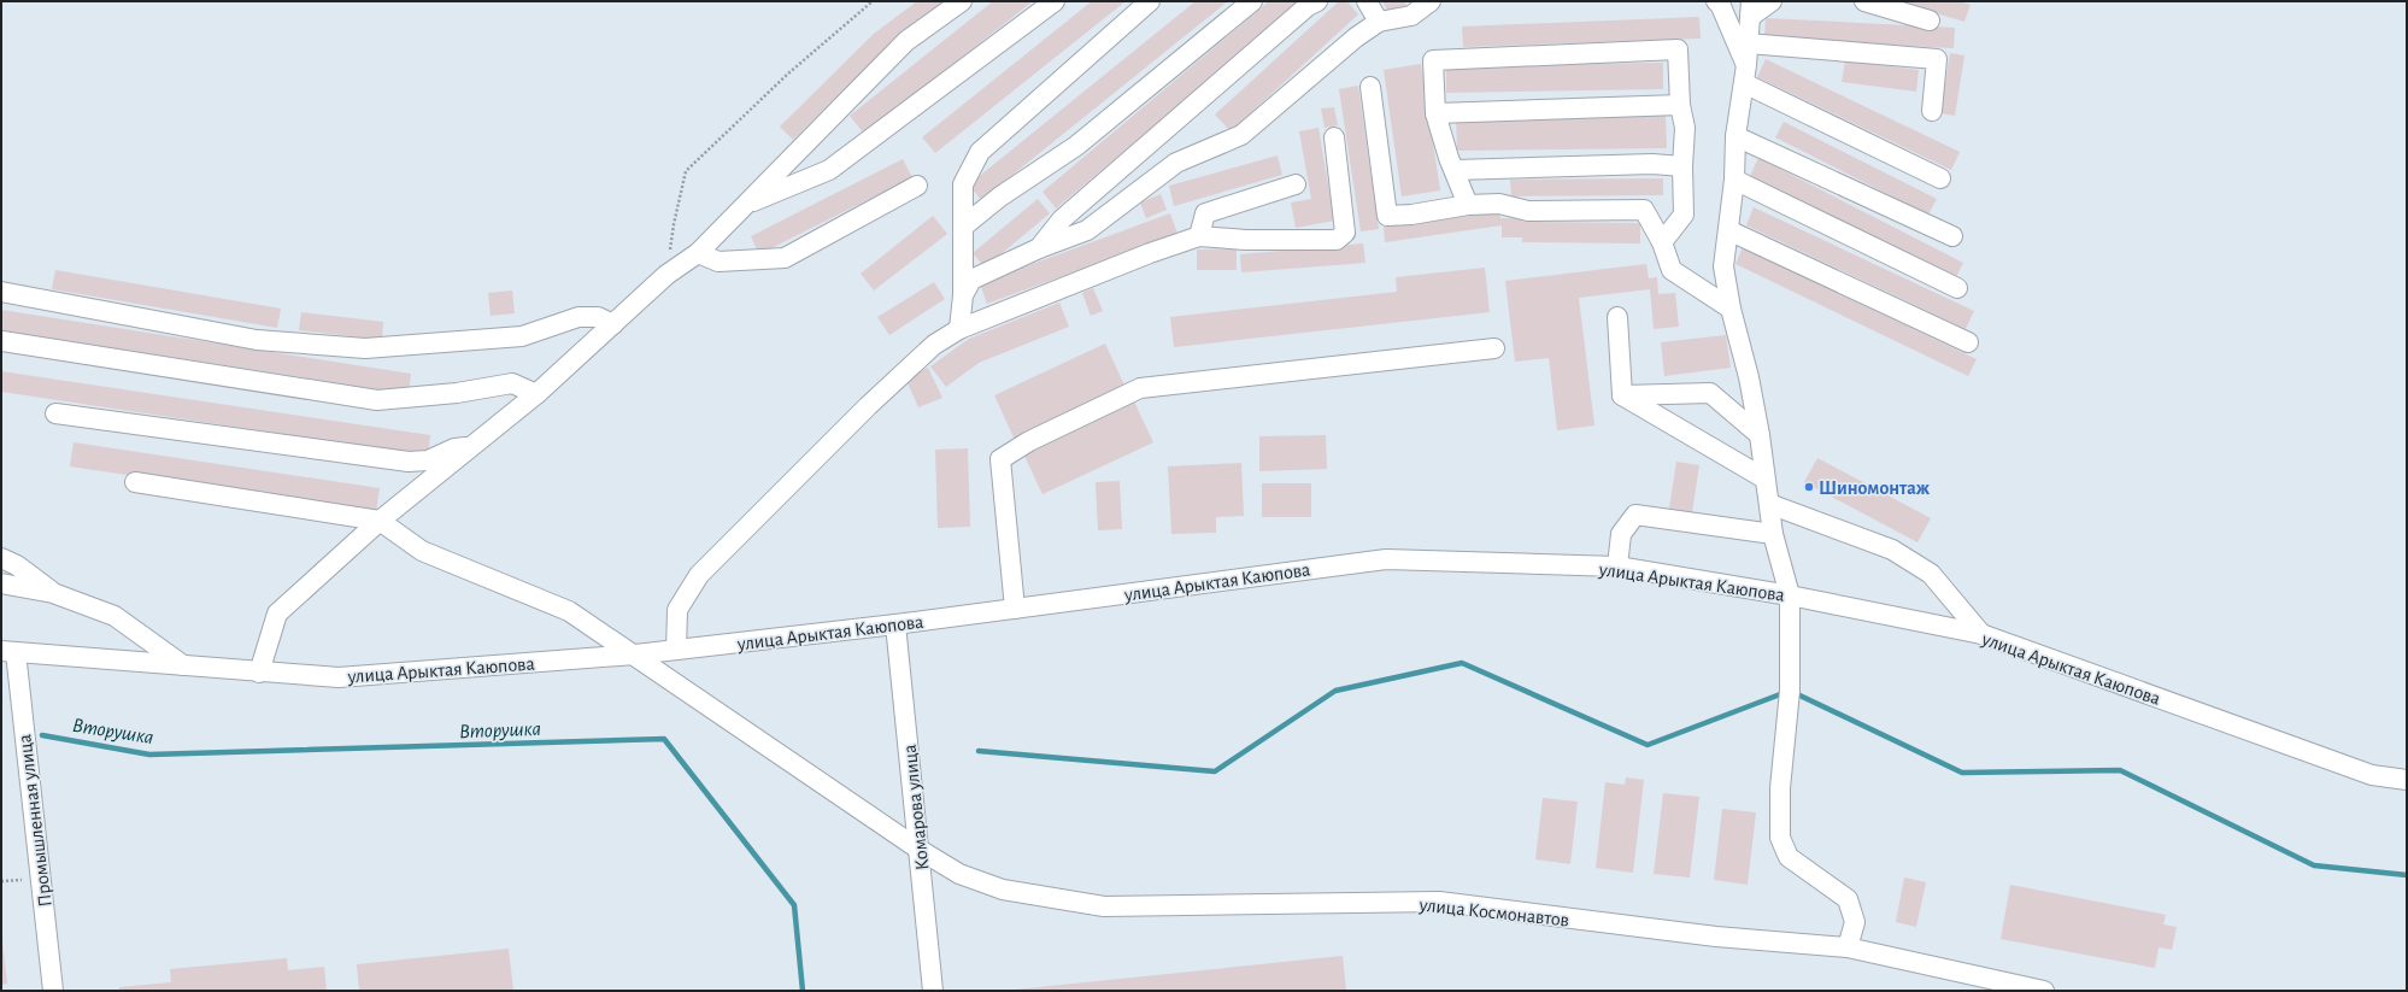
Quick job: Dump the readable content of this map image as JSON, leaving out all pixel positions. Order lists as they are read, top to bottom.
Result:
{
  "streets": {
    "street": [
      "улица Арыктая Каюпова",
      "Комарова улица",
      "Промышленная улица",
      "улица Космонавтов"
    ]
  },
  "crossings": [
    ["улица Арыктая Каюпова", "Комарова улица"],
    ["улица Арыктая Каюпова", "Промышленная улица"],
    ["улица Арыктая Каюпова", "улица Космонавтов"],
    ["Комарова улица", "улица Космонавтов"]
  ],
  "water": ["Вторушка"],
  "places": ["Шиномонтаж"]
}
